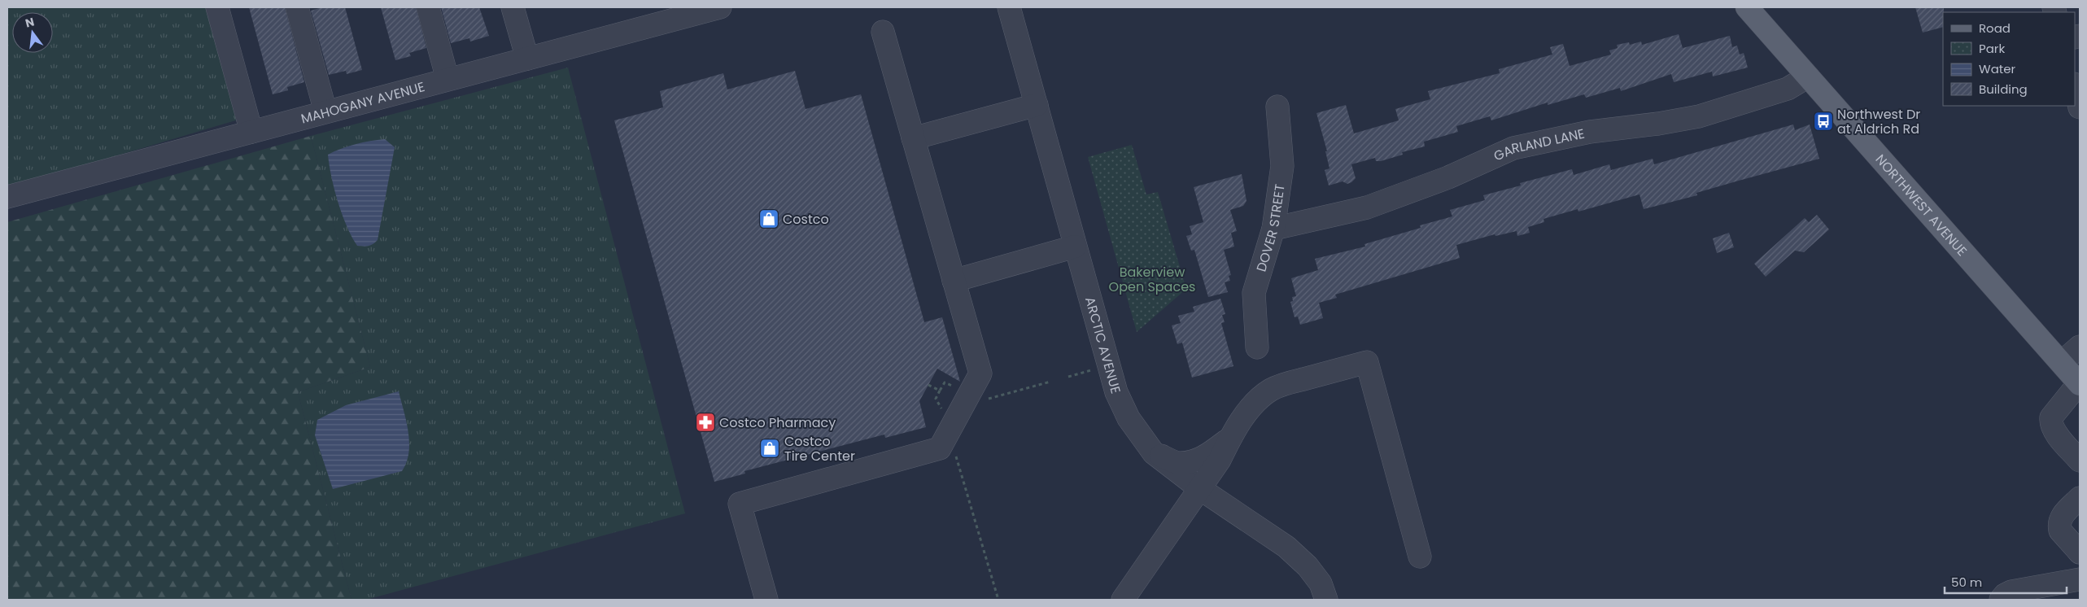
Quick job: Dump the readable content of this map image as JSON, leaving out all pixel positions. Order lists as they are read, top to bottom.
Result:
{
  "streets": {
    "main road": ["NORTHWEST AVENUE"],
    "street": [
      "MAHOGANY AVENUE",
      "GARLAND LANE",
      "DOVER STREET",
      "ARCTIC AVENUE"
    ]
  },
  "crossings": [
    ["GARLAND LANE", "NORTHWEST AVENUE"],
    ["GARLAND LANE", "DOVER STREET"]
  ],
  "parks": ["Bakerview Open Spaces"],
  "places": {
    "bus stop": ["Northwest Dr at Aldrich Rd"],
    "shop": ["Costco", "Costco Tire Center"],
    "pharmacy": ["Costco Pharmacy"]
  },
  "legend": [
    "Road",
    "Park",
    "Water",
    "Building"
  ],
  "scale_bar": "50 m",
  "north": "top"
}
